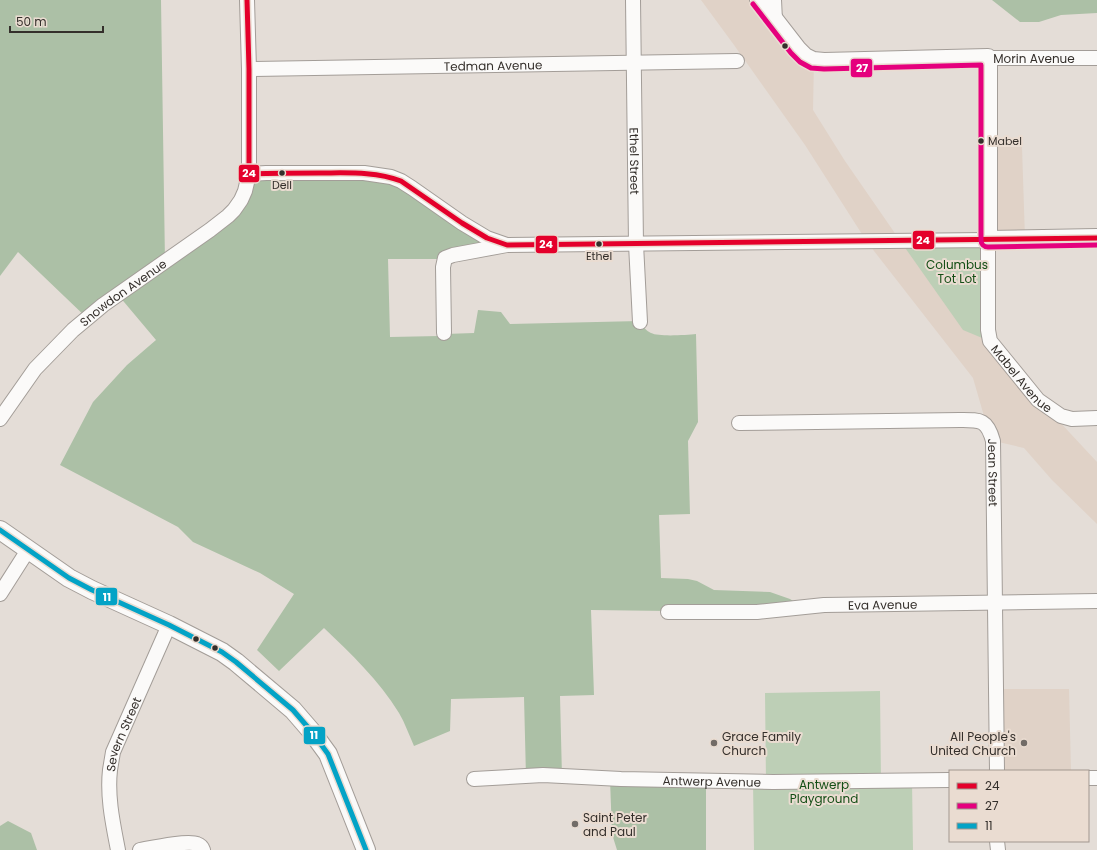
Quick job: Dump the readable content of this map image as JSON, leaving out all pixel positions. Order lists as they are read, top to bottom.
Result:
{
  "streets": {
    "street": [
      "Morin Avenue",
      "Tedman Avenue",
      "Ethel Street",
      "Snowdon Avenue",
      "Mabel Avenue",
      "Jean Street",
      "Eva Avenue",
      "Severn Street",
      "Antwerp Avenue"
    ]
  },
  "crossings": [
    ["Morin Avenue", "Mabel Avenue"],
    ["Tedman Avenue", "Ethel Street"],
    ["Tedman Avenue", "Snowdon Avenue"],
    ["Jean Street", "Eva Avenue"]
  ],
  "parks": ["Columbus Tot Lot", "Antwerp Playground"],
  "places": [
    "Mabel",
    "Dell",
    "Ethel",
    "Grace Family Church",
    "All People's United Church",
    "Saint Peter and Paul"
  ],
  "lines": ["transit line 24", "transit line 27", "transit line 11"],
  "legend": ["24", "27", "11"],
  "scale_bar": "50 m"
}
